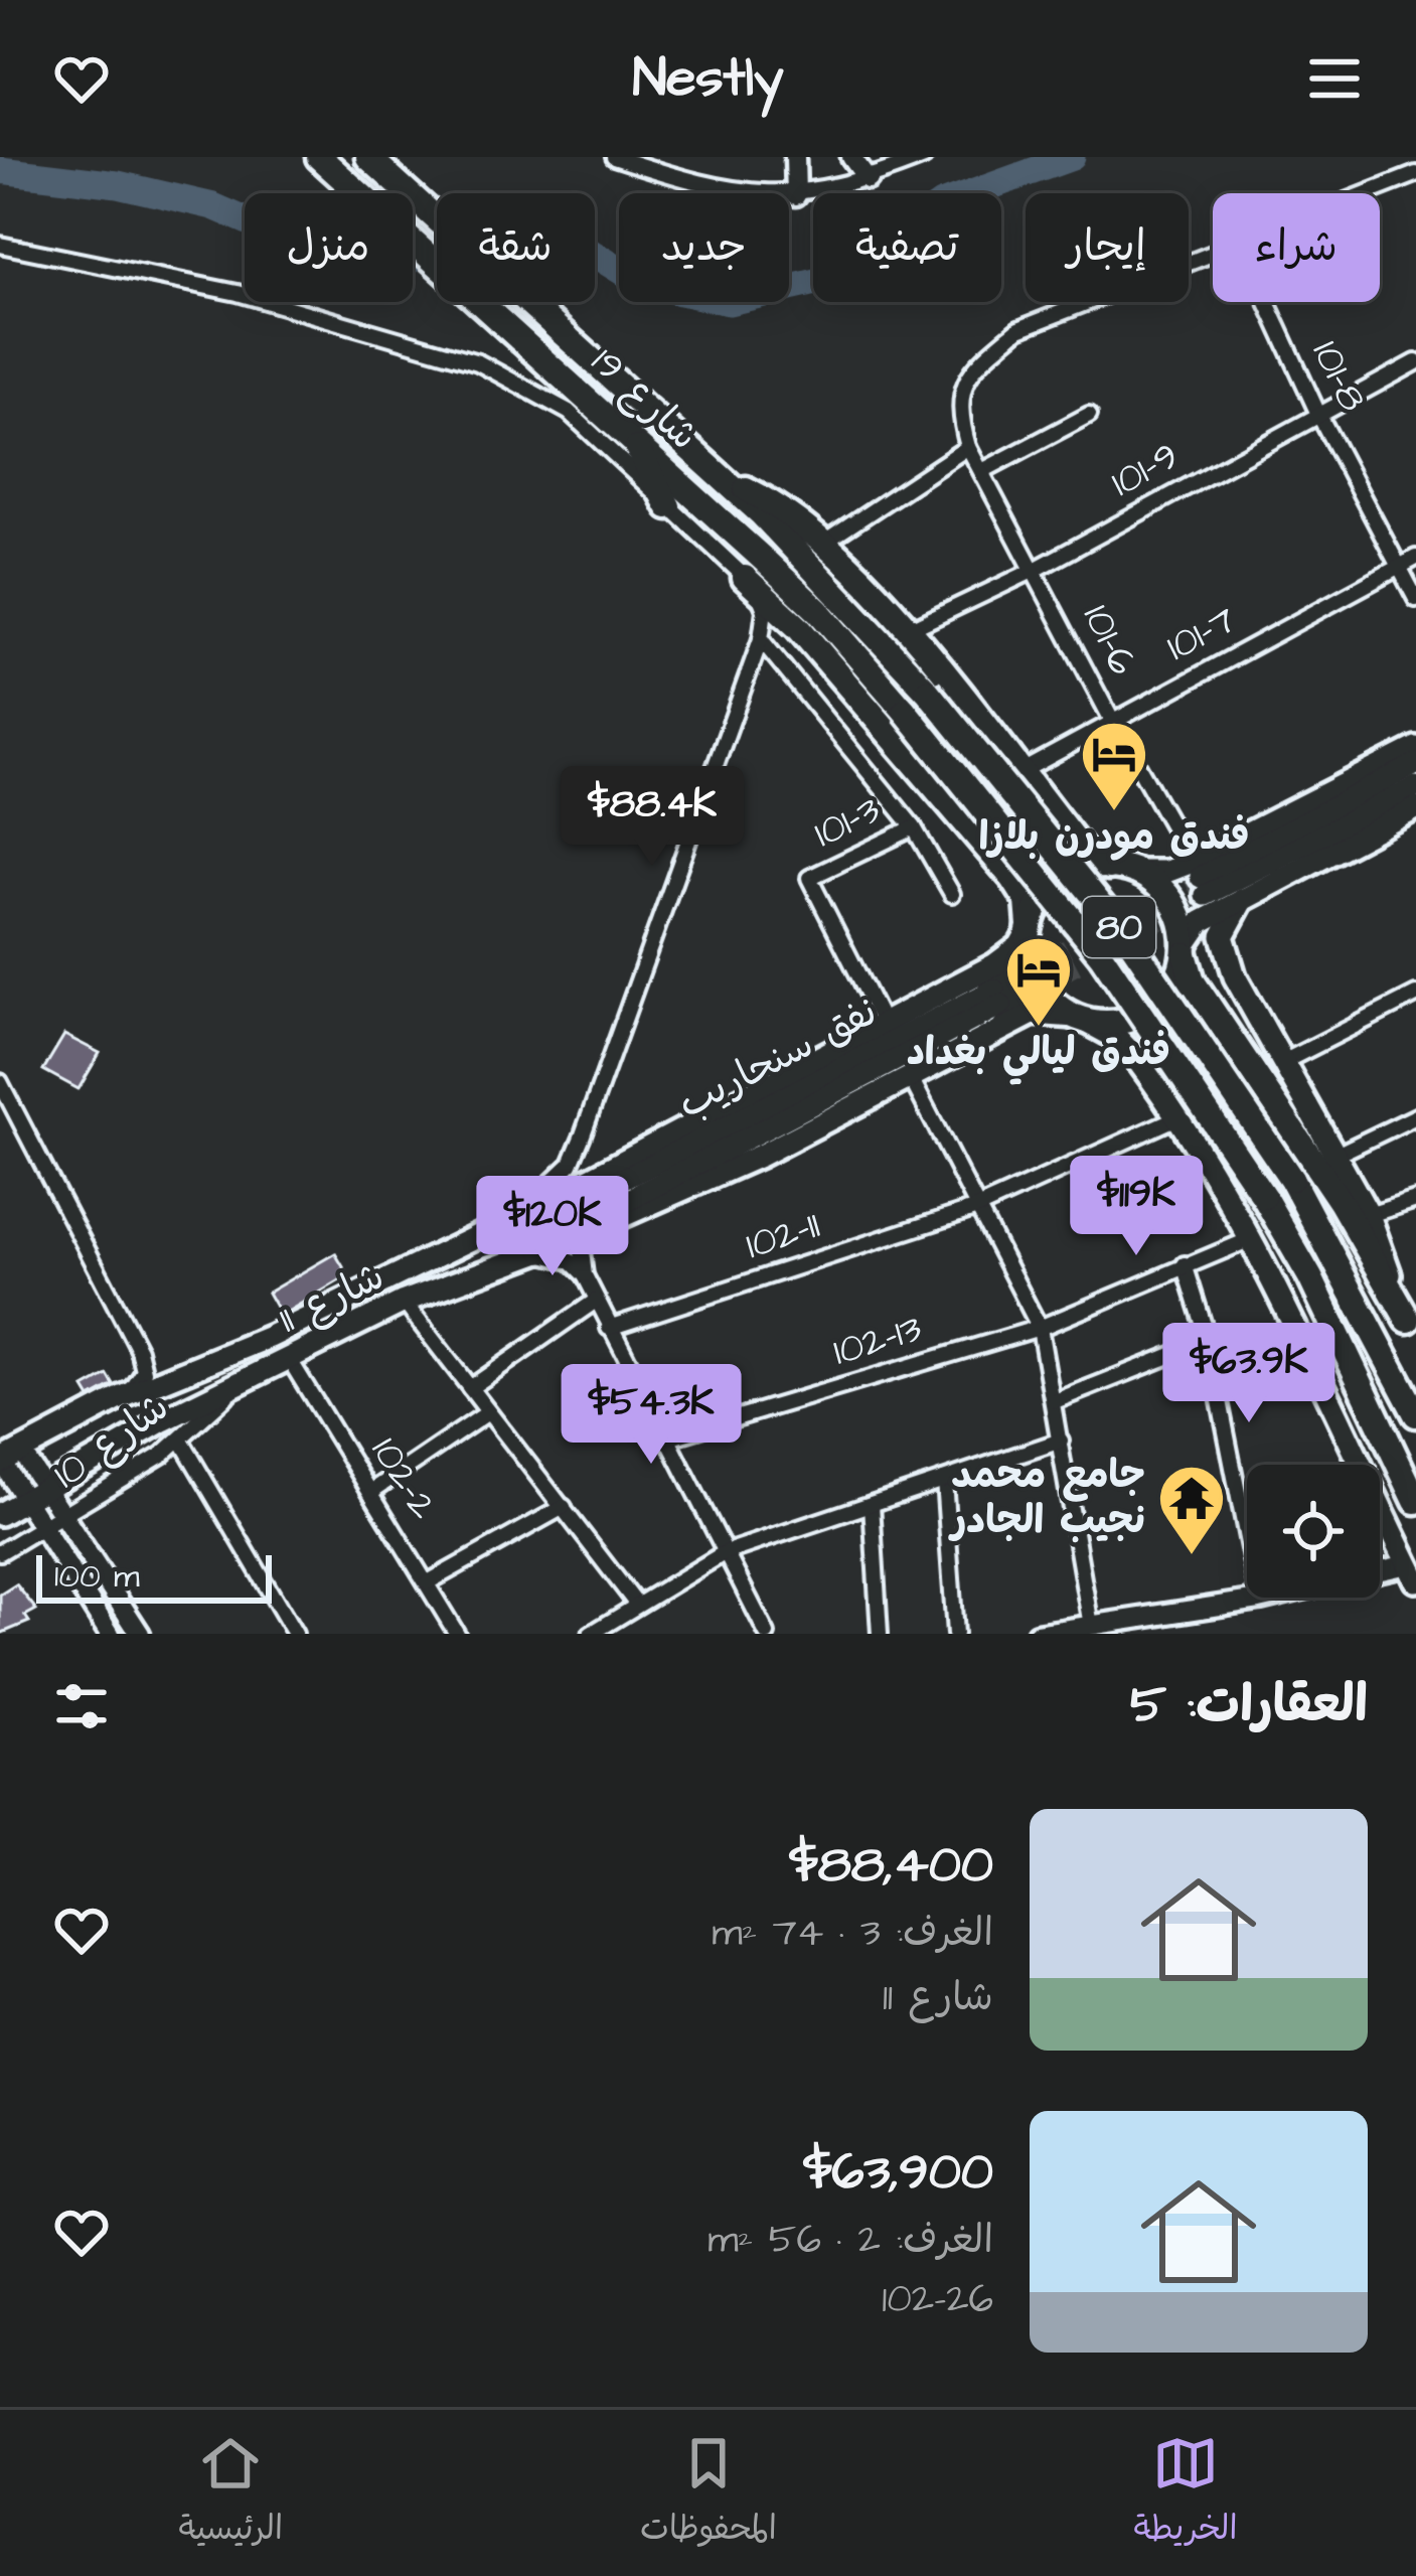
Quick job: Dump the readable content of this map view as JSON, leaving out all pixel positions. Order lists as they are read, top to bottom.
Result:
{
  "streets": {
    "highway": ["شارع 19", "80"],
    "main road": ["نفق سنحاريب", "شارع 11"],
    "street": [
      "101-8",
      "101-9",
      "101-7",
      "101-6",
      "101-3",
      "102-11",
      "102-13",
      "شارع 10",
      "102-2"
    ]
  },
  "crossings": [
    ["101-8", "101-9"],
    ["101-8", "101-7"],
    ["101-9", "101-6"],
    ["101-7", "101-6"],
    ["101-3", "شارع 11"],
    ["نفق سنحاريب", "شارع 11"],
    ["شارع 11", "شارع 10"],
    ["شارع 11", "102-2"]
  ],
  "places": {
    "hotel": ["فندق مودرن بلازا", "فندق ليالي بغداد"],
    "temple": ["جامع محمد نجيب الجادر"]
  },
  "scale_bar": "100 m",
  "page": {
    "header": "Nestly",
    "chip": [
      "شراء",
      "إيجار",
      "تصفية",
      "جديد",
      "شقة",
      "منزل"
    ],
    "price": [
      "$88.4K",
      "$119K",
      "$120K",
      "$63.9K",
      "$54.3K"
    ],
    "scale": "100 m",
    "heading": "العقارات: 5",
    "list": [
      {
        "name": "$88,400",
        "note": "الغرف: 3 · 74 m² · شارع 11"
      },
      {
        "name": "$63,900",
        "note": "الغرف: 2 · 56 m² · 102-26"
      }
    ],
    "tabs": ["الخريطة", "المحفوظات", "الرئيسية"]
  }
}
